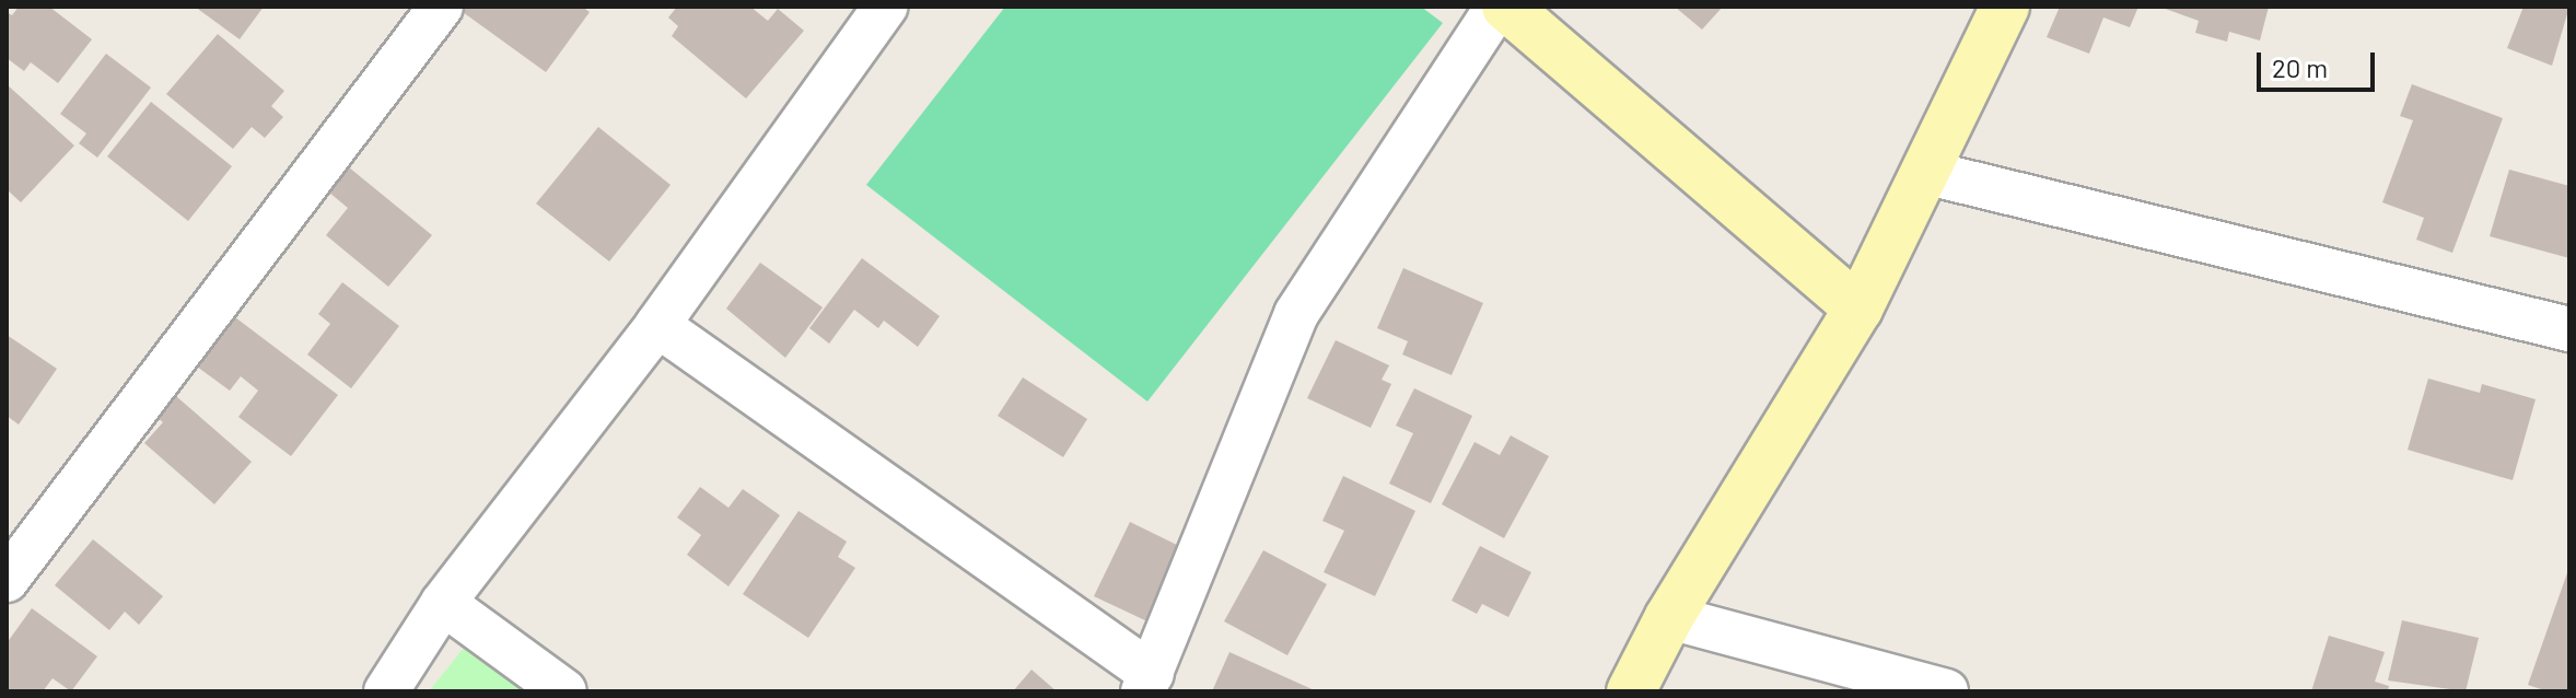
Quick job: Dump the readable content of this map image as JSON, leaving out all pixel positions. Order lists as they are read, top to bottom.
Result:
{
  "scale_bar": "20 m"
}
